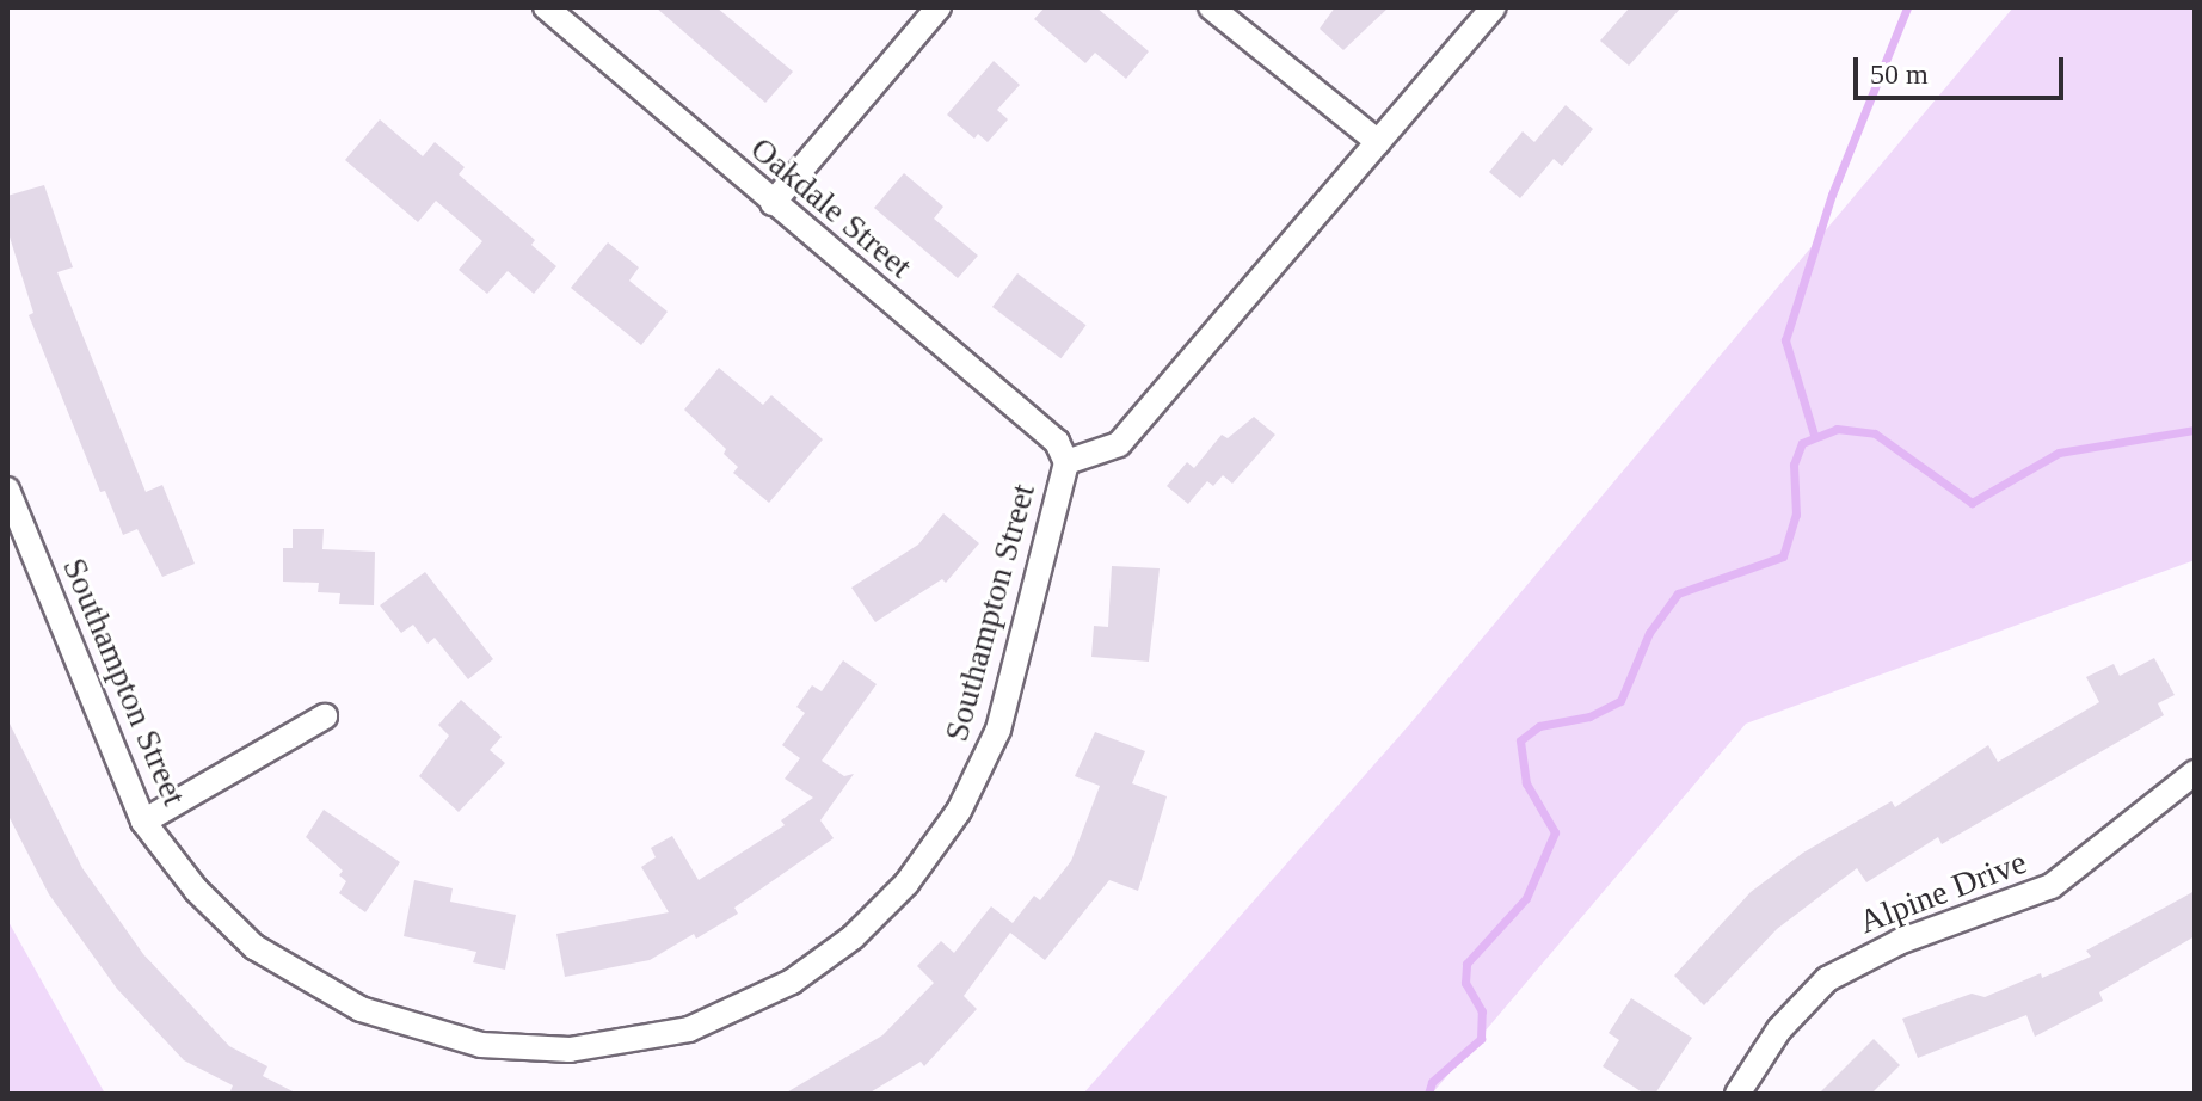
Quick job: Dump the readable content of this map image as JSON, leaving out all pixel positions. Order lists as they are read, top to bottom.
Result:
{
  "streets": {
    "street": ["Oakdale Street", "Southampton Street", "Alpine Drive"]
  },
  "crossings": [
    ["Oakdale Street", "Southampton Street"]
  ],
  "scale_bar": "50 m"
}
